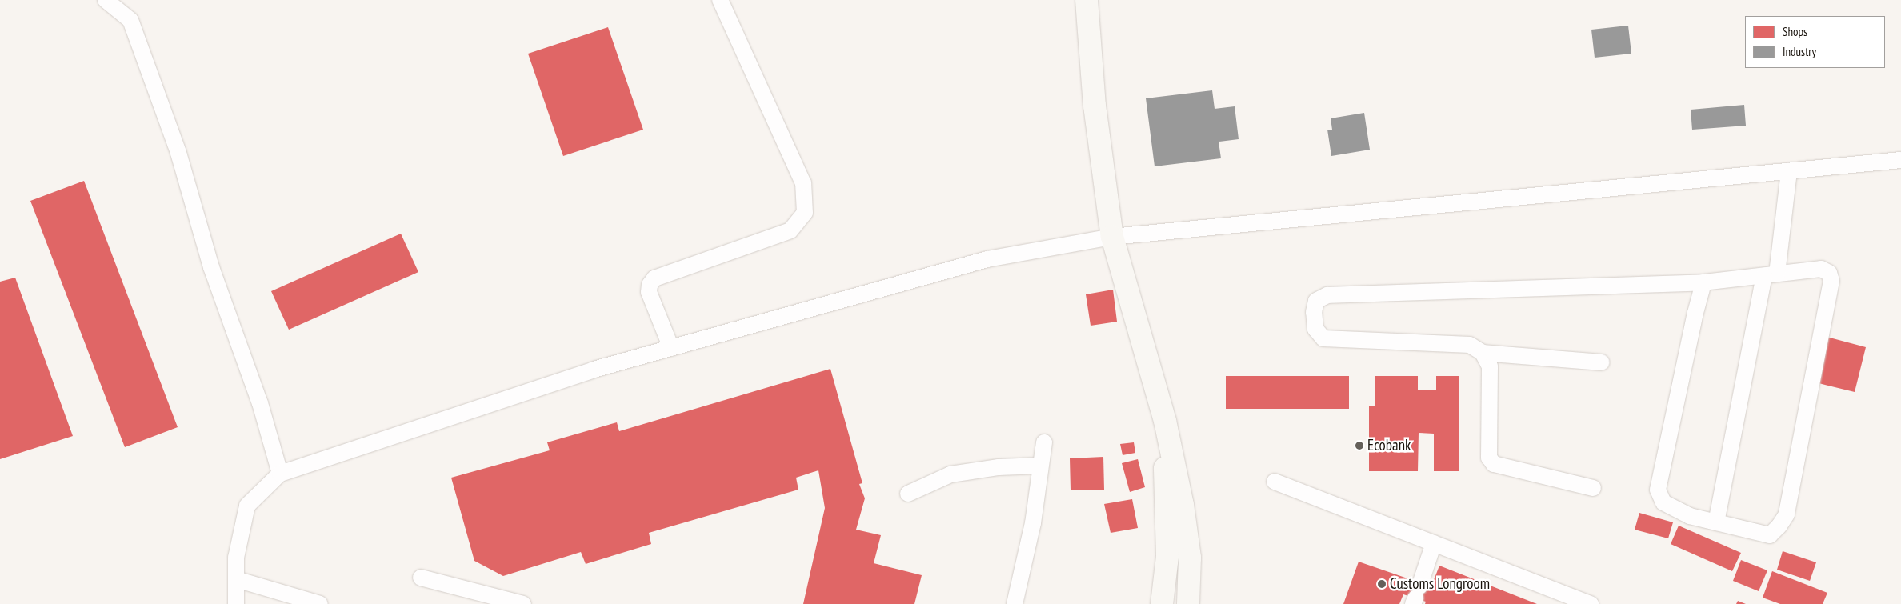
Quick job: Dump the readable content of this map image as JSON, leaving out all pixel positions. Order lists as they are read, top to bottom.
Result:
{
  "places": ["Ecobank", "Customs Longroom"],
  "legend": ["Shops", "Industry"]
}
